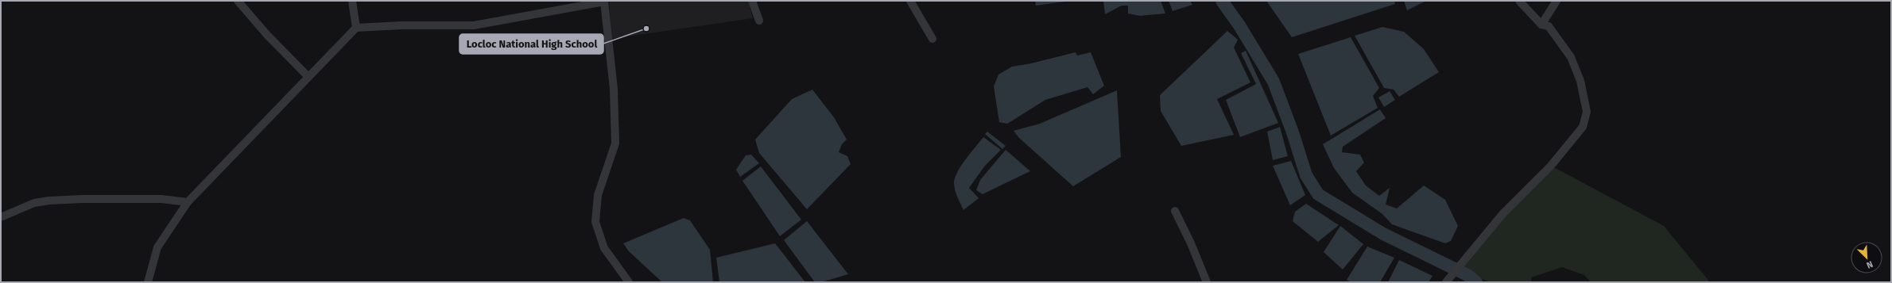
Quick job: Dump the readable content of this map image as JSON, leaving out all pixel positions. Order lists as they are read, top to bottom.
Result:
{
  "places": ["Locloc National High School"],
  "north": "bottom right"
}
